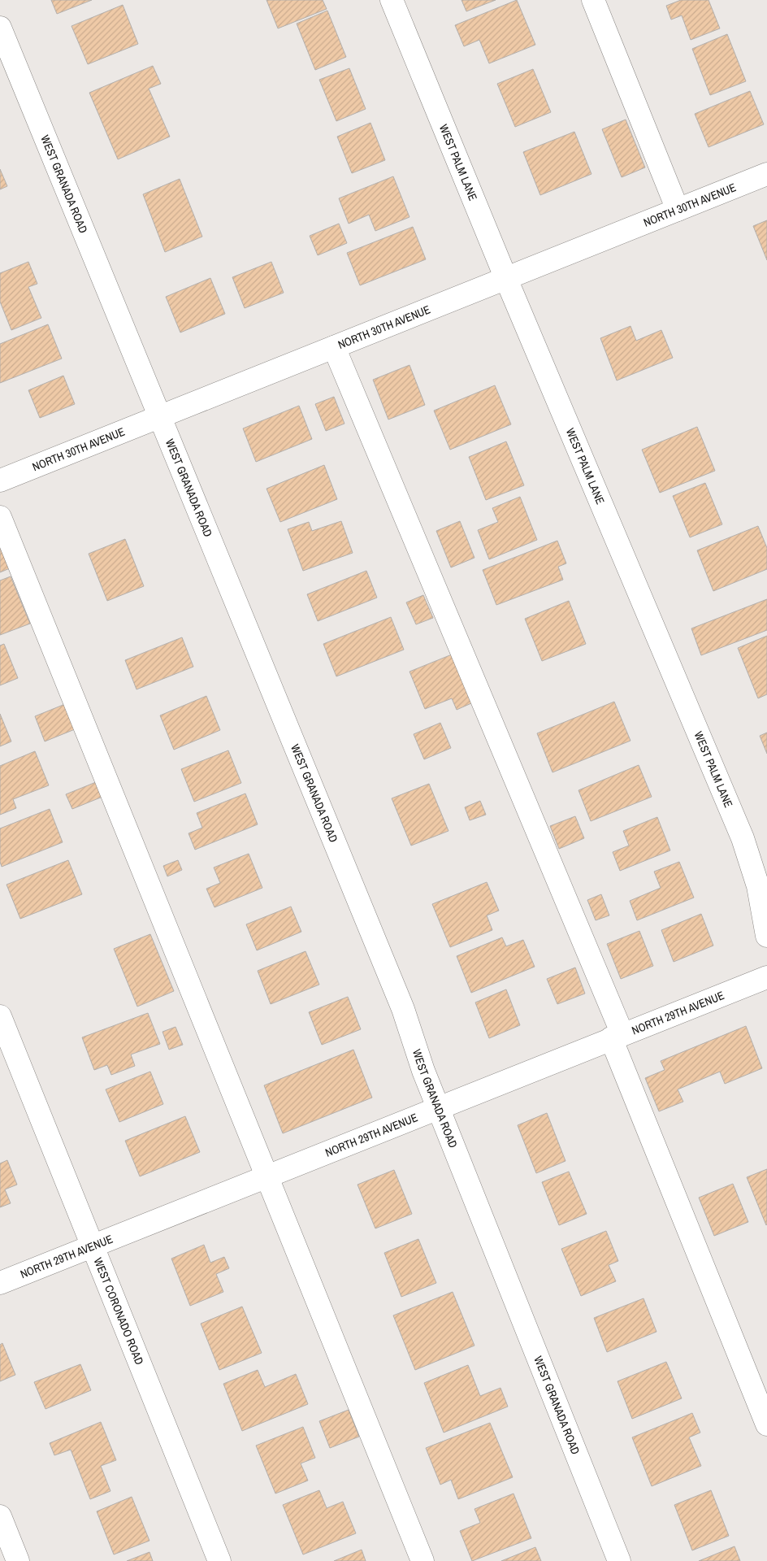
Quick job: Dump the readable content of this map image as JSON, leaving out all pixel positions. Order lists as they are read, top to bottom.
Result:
{
  "streets": {
    "street": [
      "WEST PALM LANE",
      "WEST GRANADA ROAD",
      "NORTH 30TH AVENUE",
      "NORTH 29TH AVENUE",
      "WEST CORONADO ROAD"
    ]
  },
  "crossings": [
    ["WEST PALM LANE", "NORTH 30TH AVENUE"],
    ["WEST GRANADA ROAD", "NORTH 30TH AVENUE"],
    ["WEST GRANADA ROAD", "NORTH 29TH AVENUE"],
    ["NORTH 29TH AVENUE", "WEST CORONADO ROAD"]
  ]
}
